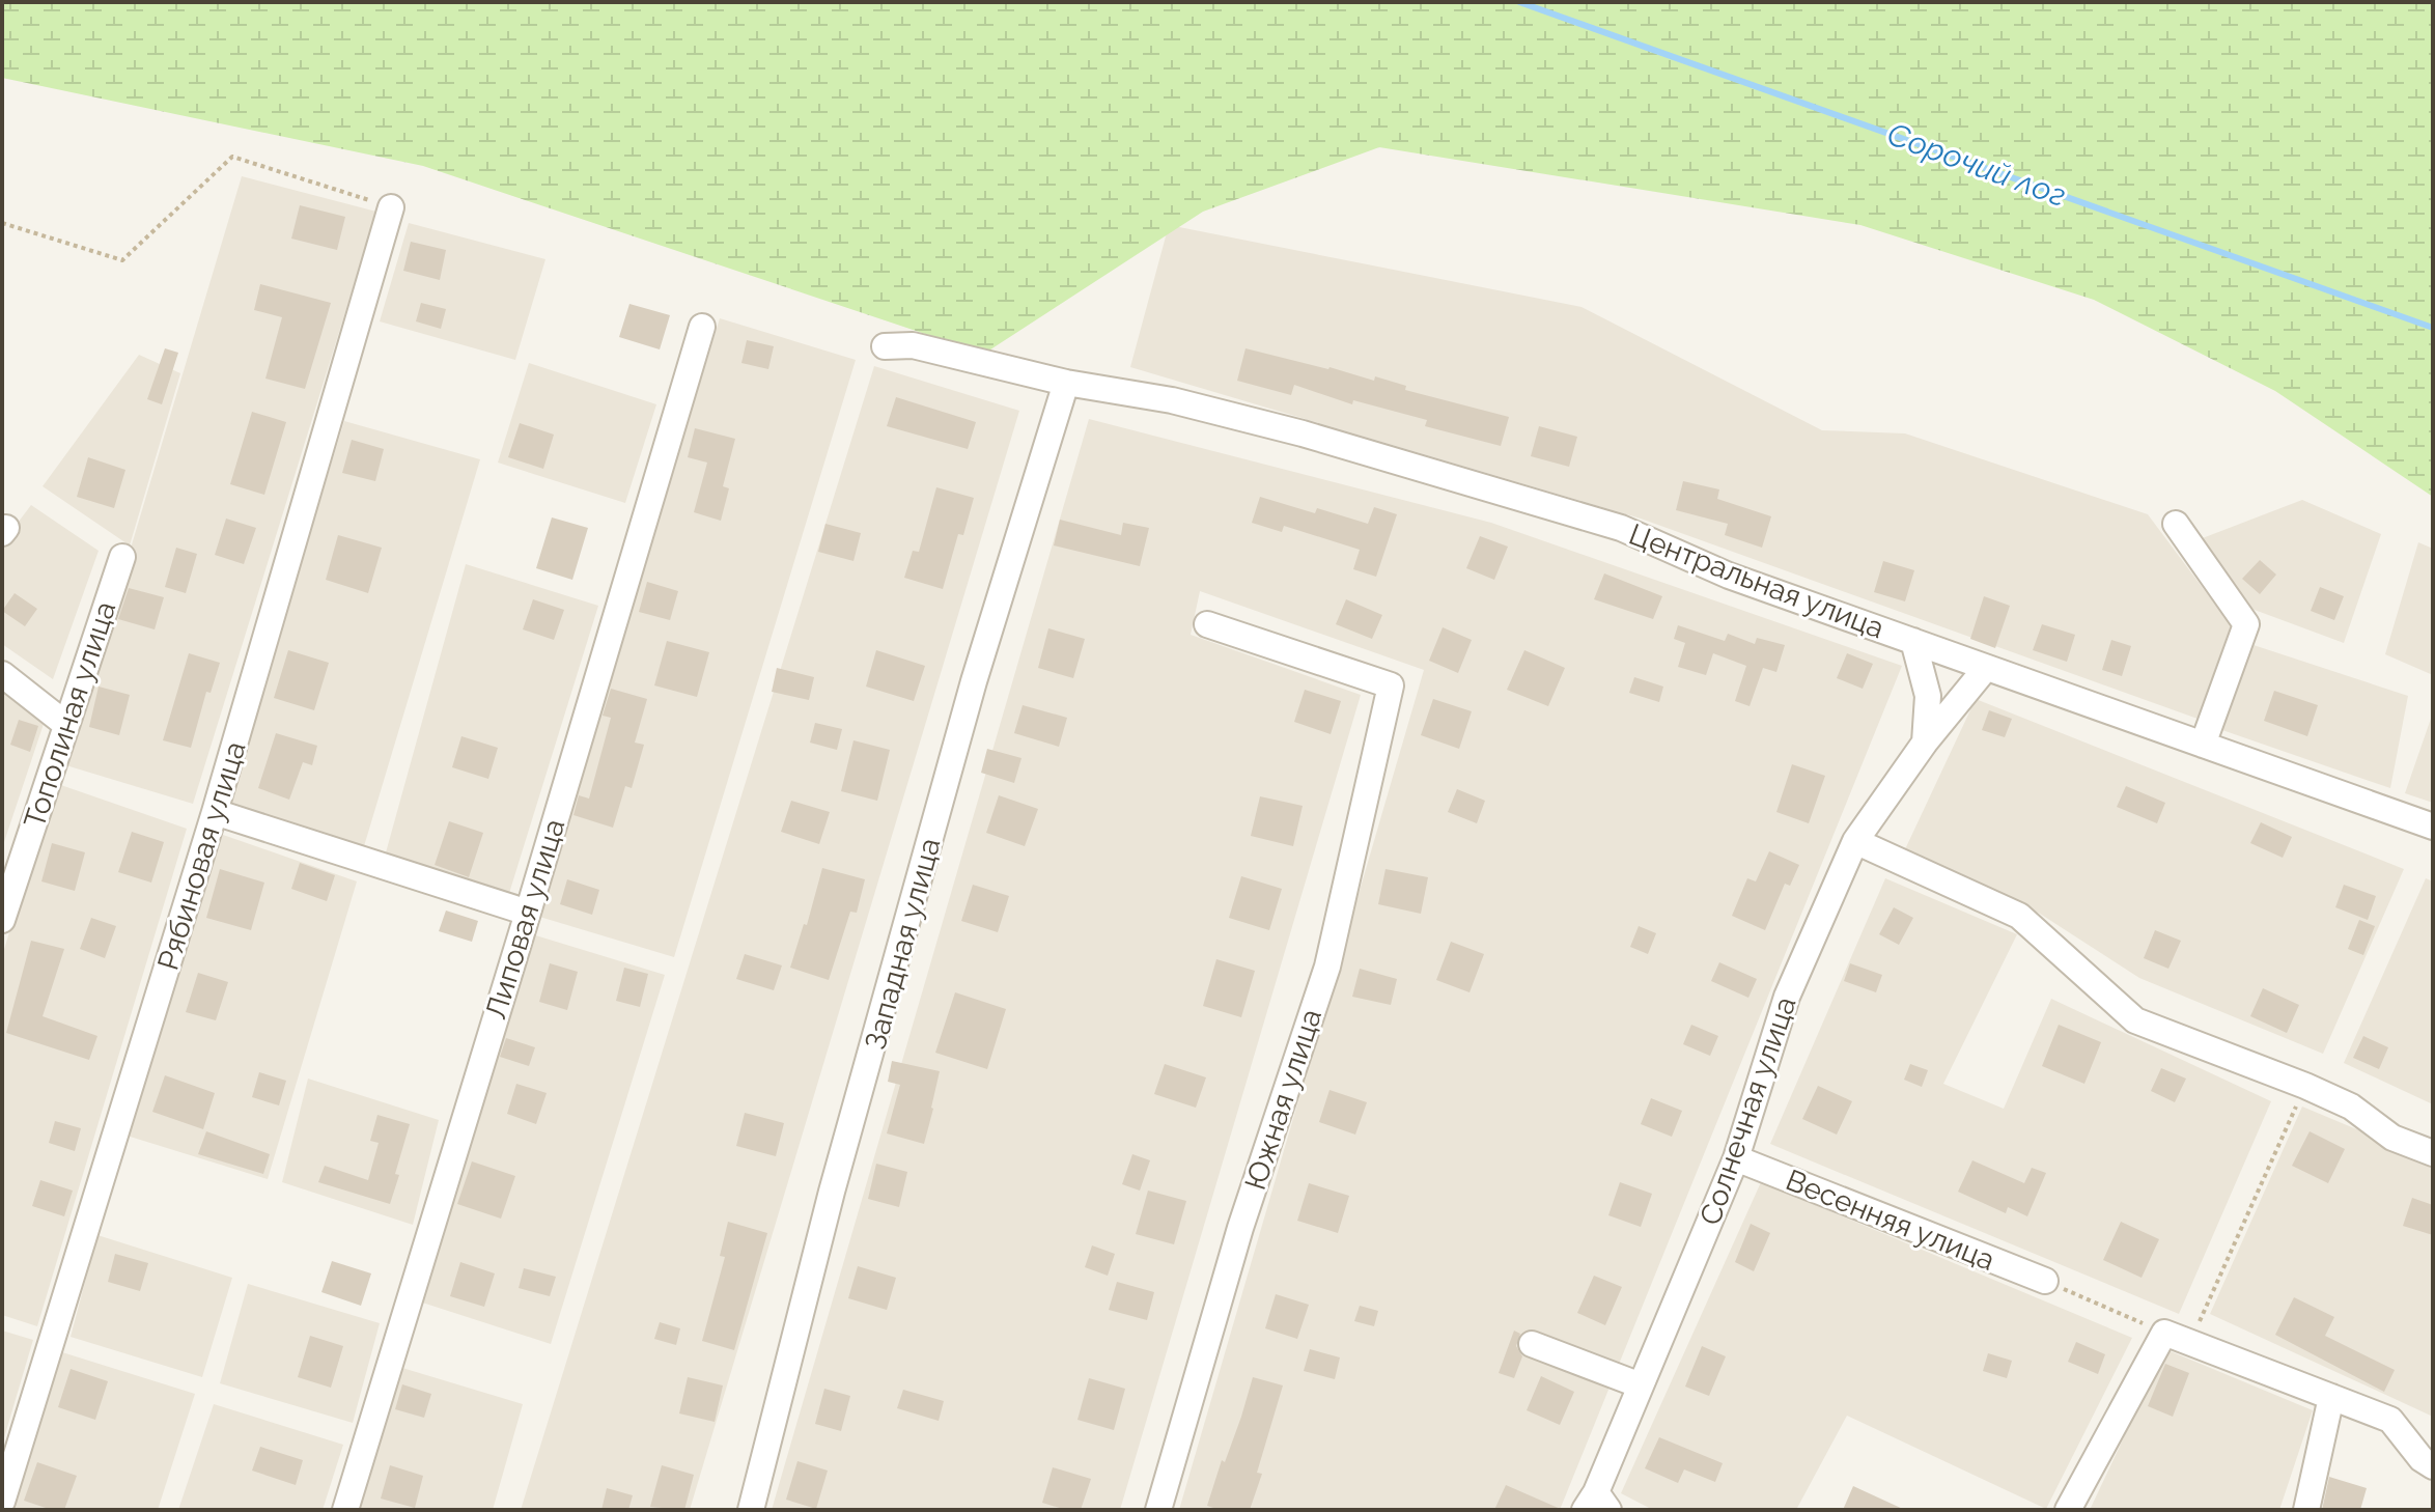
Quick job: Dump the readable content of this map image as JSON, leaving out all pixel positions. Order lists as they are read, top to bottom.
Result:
{
  "streets": {
    "street": [
      "Центральная улица",
      "Тополиная улица",
      "Рябиновая улица",
      "Липовая улица",
      "Западная улица",
      "Южная улица",
      "Солнечная улица",
      "Весенняя улица"
    ]
  },
  "crossings": [
    ["Центральная улица", "Западная улица"],
    ["Центральная улица", "Солнечная улица"],
    ["Солнечная улица", "Весенняя улица"]
  ],
  "water": ["Сорочий лог"]
}
